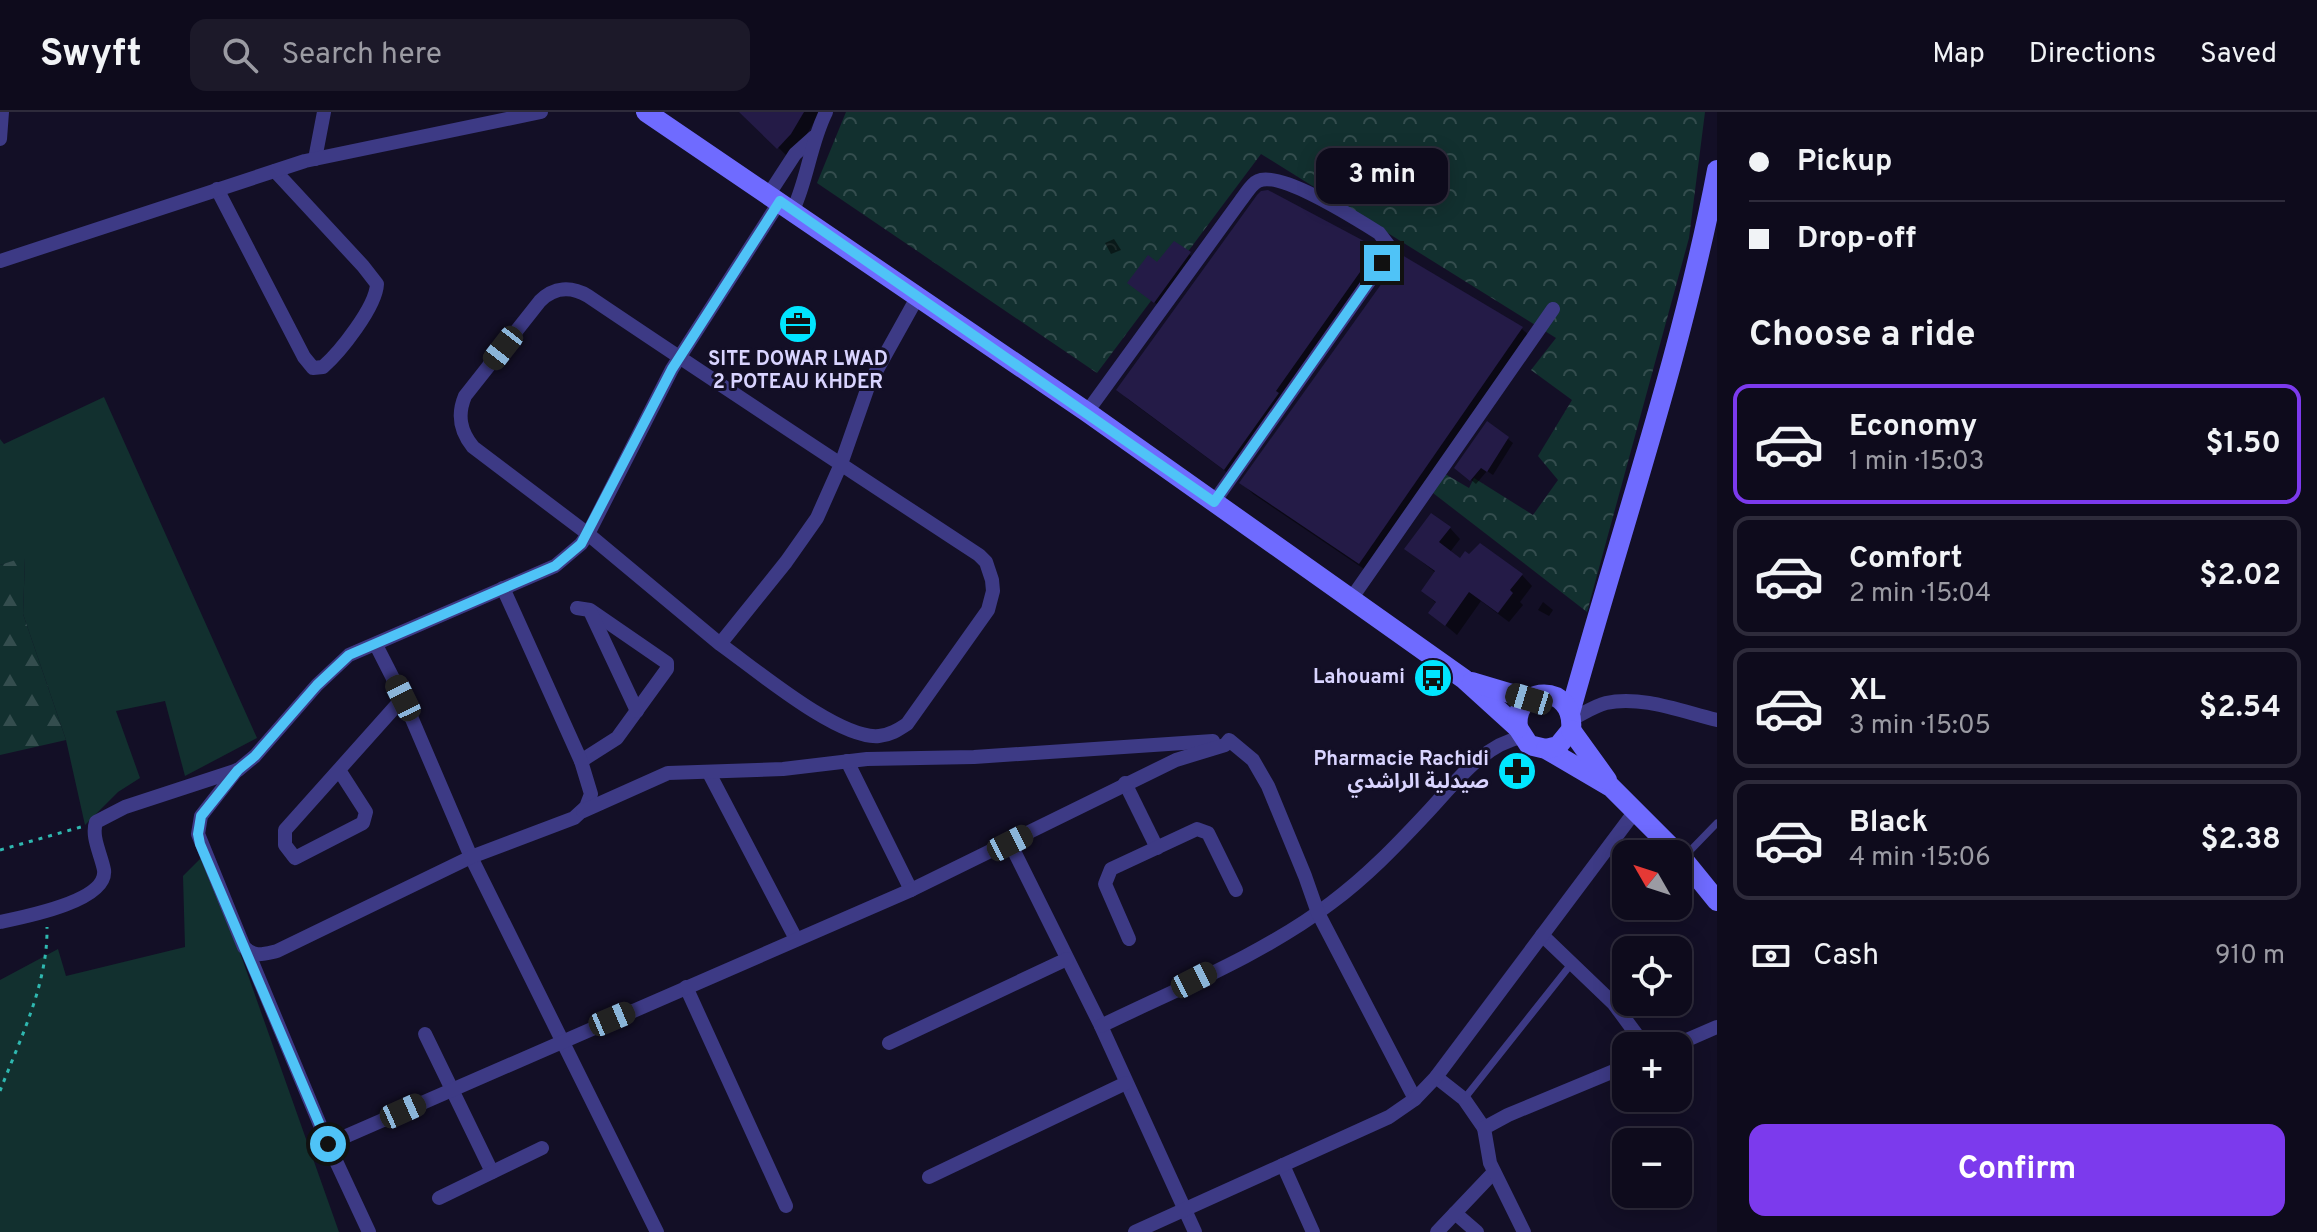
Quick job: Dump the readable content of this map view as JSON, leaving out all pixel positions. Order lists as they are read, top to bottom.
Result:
{
  "places": {
    "office": ["SITE DOWAR LWAD 2 POTEAU KHDER"],
    "bus stop": ["Lahouami"],
    "pharmacy": ["Pharmacie Rachidi صيدلية الراشدي"]
  },
  "north": "top left",
  "page": {
    "header": "Swyft",
    "search": "Search here",
    "nav": ["Map", "Directions", "Saved"],
    "banner": ["Pickup", "Drop-off"],
    "bubble": "3 min",
    "heading": "Choose a ride",
    "list": [
      {
        "name": "Economy",
        "note": "1 min · 15:03",
        "value": "$1.50"
      },
      {
        "name": "Comfort",
        "note": "2 min · 15:04",
        "value": "$2.02"
      },
      {
        "name": "XL",
        "note": "3 min · 15:05",
        "value": "$2.54"
      },
      {
        "name": "Black",
        "note": "4 min · 15:06",
        "value": "$2.38"
      }
    ],
    "map_buttons": ["+", "−"],
    "pay": ["Cash", "910 m"],
    "buttons": "Confirm"
  }
}
